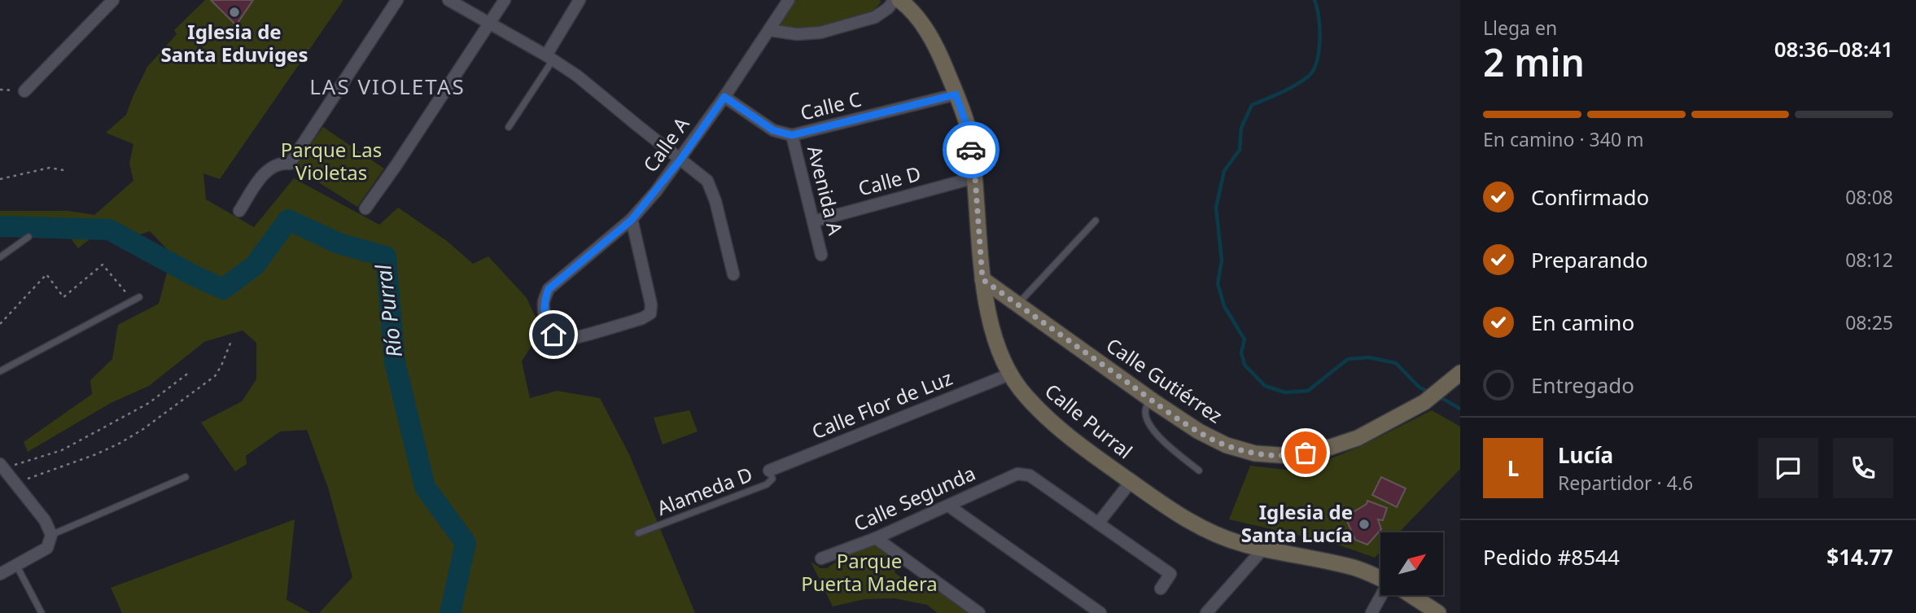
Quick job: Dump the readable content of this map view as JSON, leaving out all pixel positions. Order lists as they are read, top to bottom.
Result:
{
  "streets": {
    "street": [
      "Calle C",
      "Calle A",
      "Calle D",
      "Avenida A",
      "Calle Gutiérrez",
      "Calle Flor de Luz",
      "Calle Purral",
      "Calle Segunda"
    ],
    "lane": ["Alameda D"]
  },
  "crossings": [
    ["Calle C", "Calle A"],
    ["Calle C", "Avenida A"],
    ["Calle C", "Calle Purral"],
    ["Calle D", "Avenida A"],
    ["Calle D", "Calle Purral"],
    ["Calle Gutiérrez", "Calle Purral"],
    ["Calle Flor de Luz", "Calle Purral"],
    ["Calle Flor de Luz", "Alameda D"]
  ],
  "districts": ["LAS VIOLETAS"],
  "water": ["Río Purral"],
  "parks": ["Parque Las Violetas", "Parque Puerta Madera"],
  "places": ["Iglesia de Santa Eduviges", "Iglesia de Santa Lucía"],
  "north": "top right",
  "page": {
    "heading": ["2 min", "Llega en", "08:36–08:41"],
    "panel": [
      "Lucía",
      "Repartidor · 4.6",
      "Pedido #8544",
      "$14.77"
    ],
    "bar": "En camino · 340 m",
    "list": [
      ["Confirmado", "08:08"],
      ["Preparando", "08:12"],
      ["En camino", "08:25"],
      "Entregado"
    ],
    "round": "L"
  }
}
